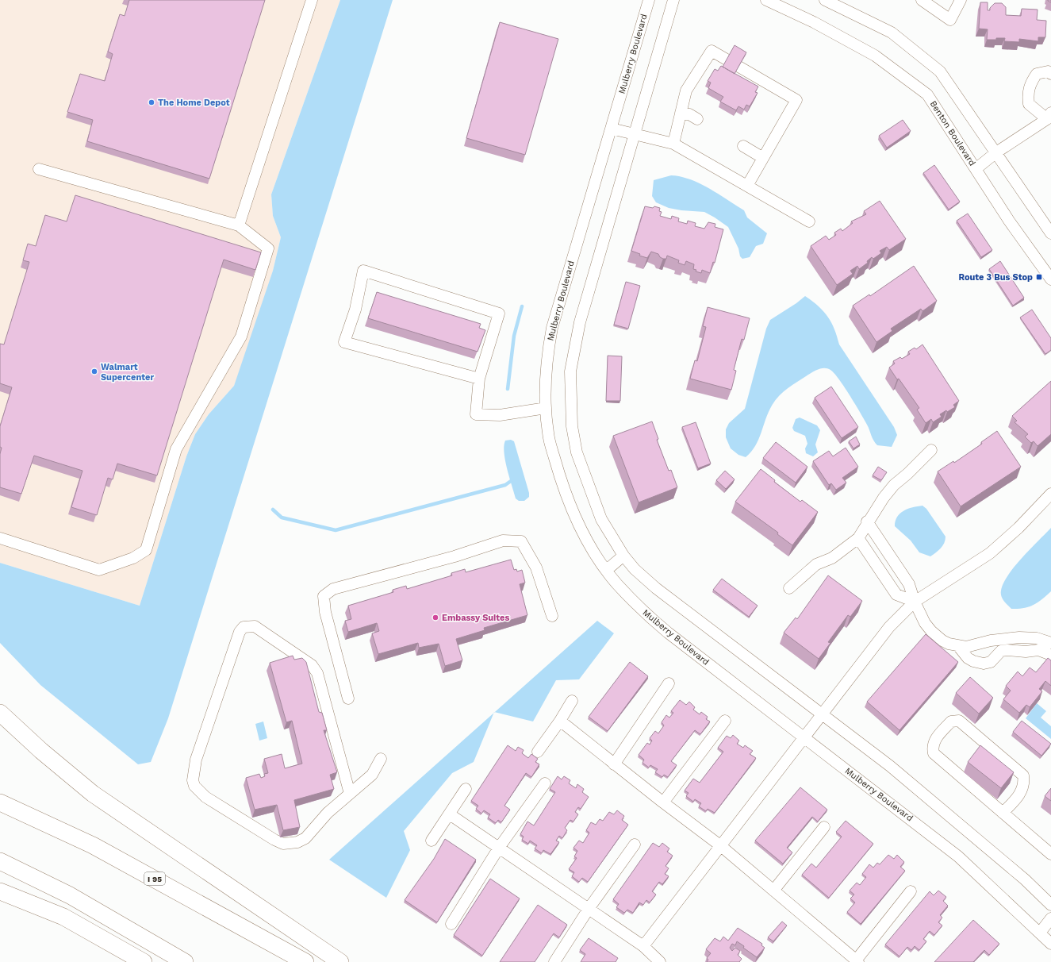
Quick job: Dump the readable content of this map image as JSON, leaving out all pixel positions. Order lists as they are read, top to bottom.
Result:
{
  "streets": {
    "highway": ["I 95"],
    "street": ["Mulberry Boulevard", "Benton Boulevard"]
  },
  "places": {
    "other": ["The Home Depot", "Walmart Supercenter", "Embassy Suites"],
    "transit": ["Route 3 Bus Stop"]
  }
}
